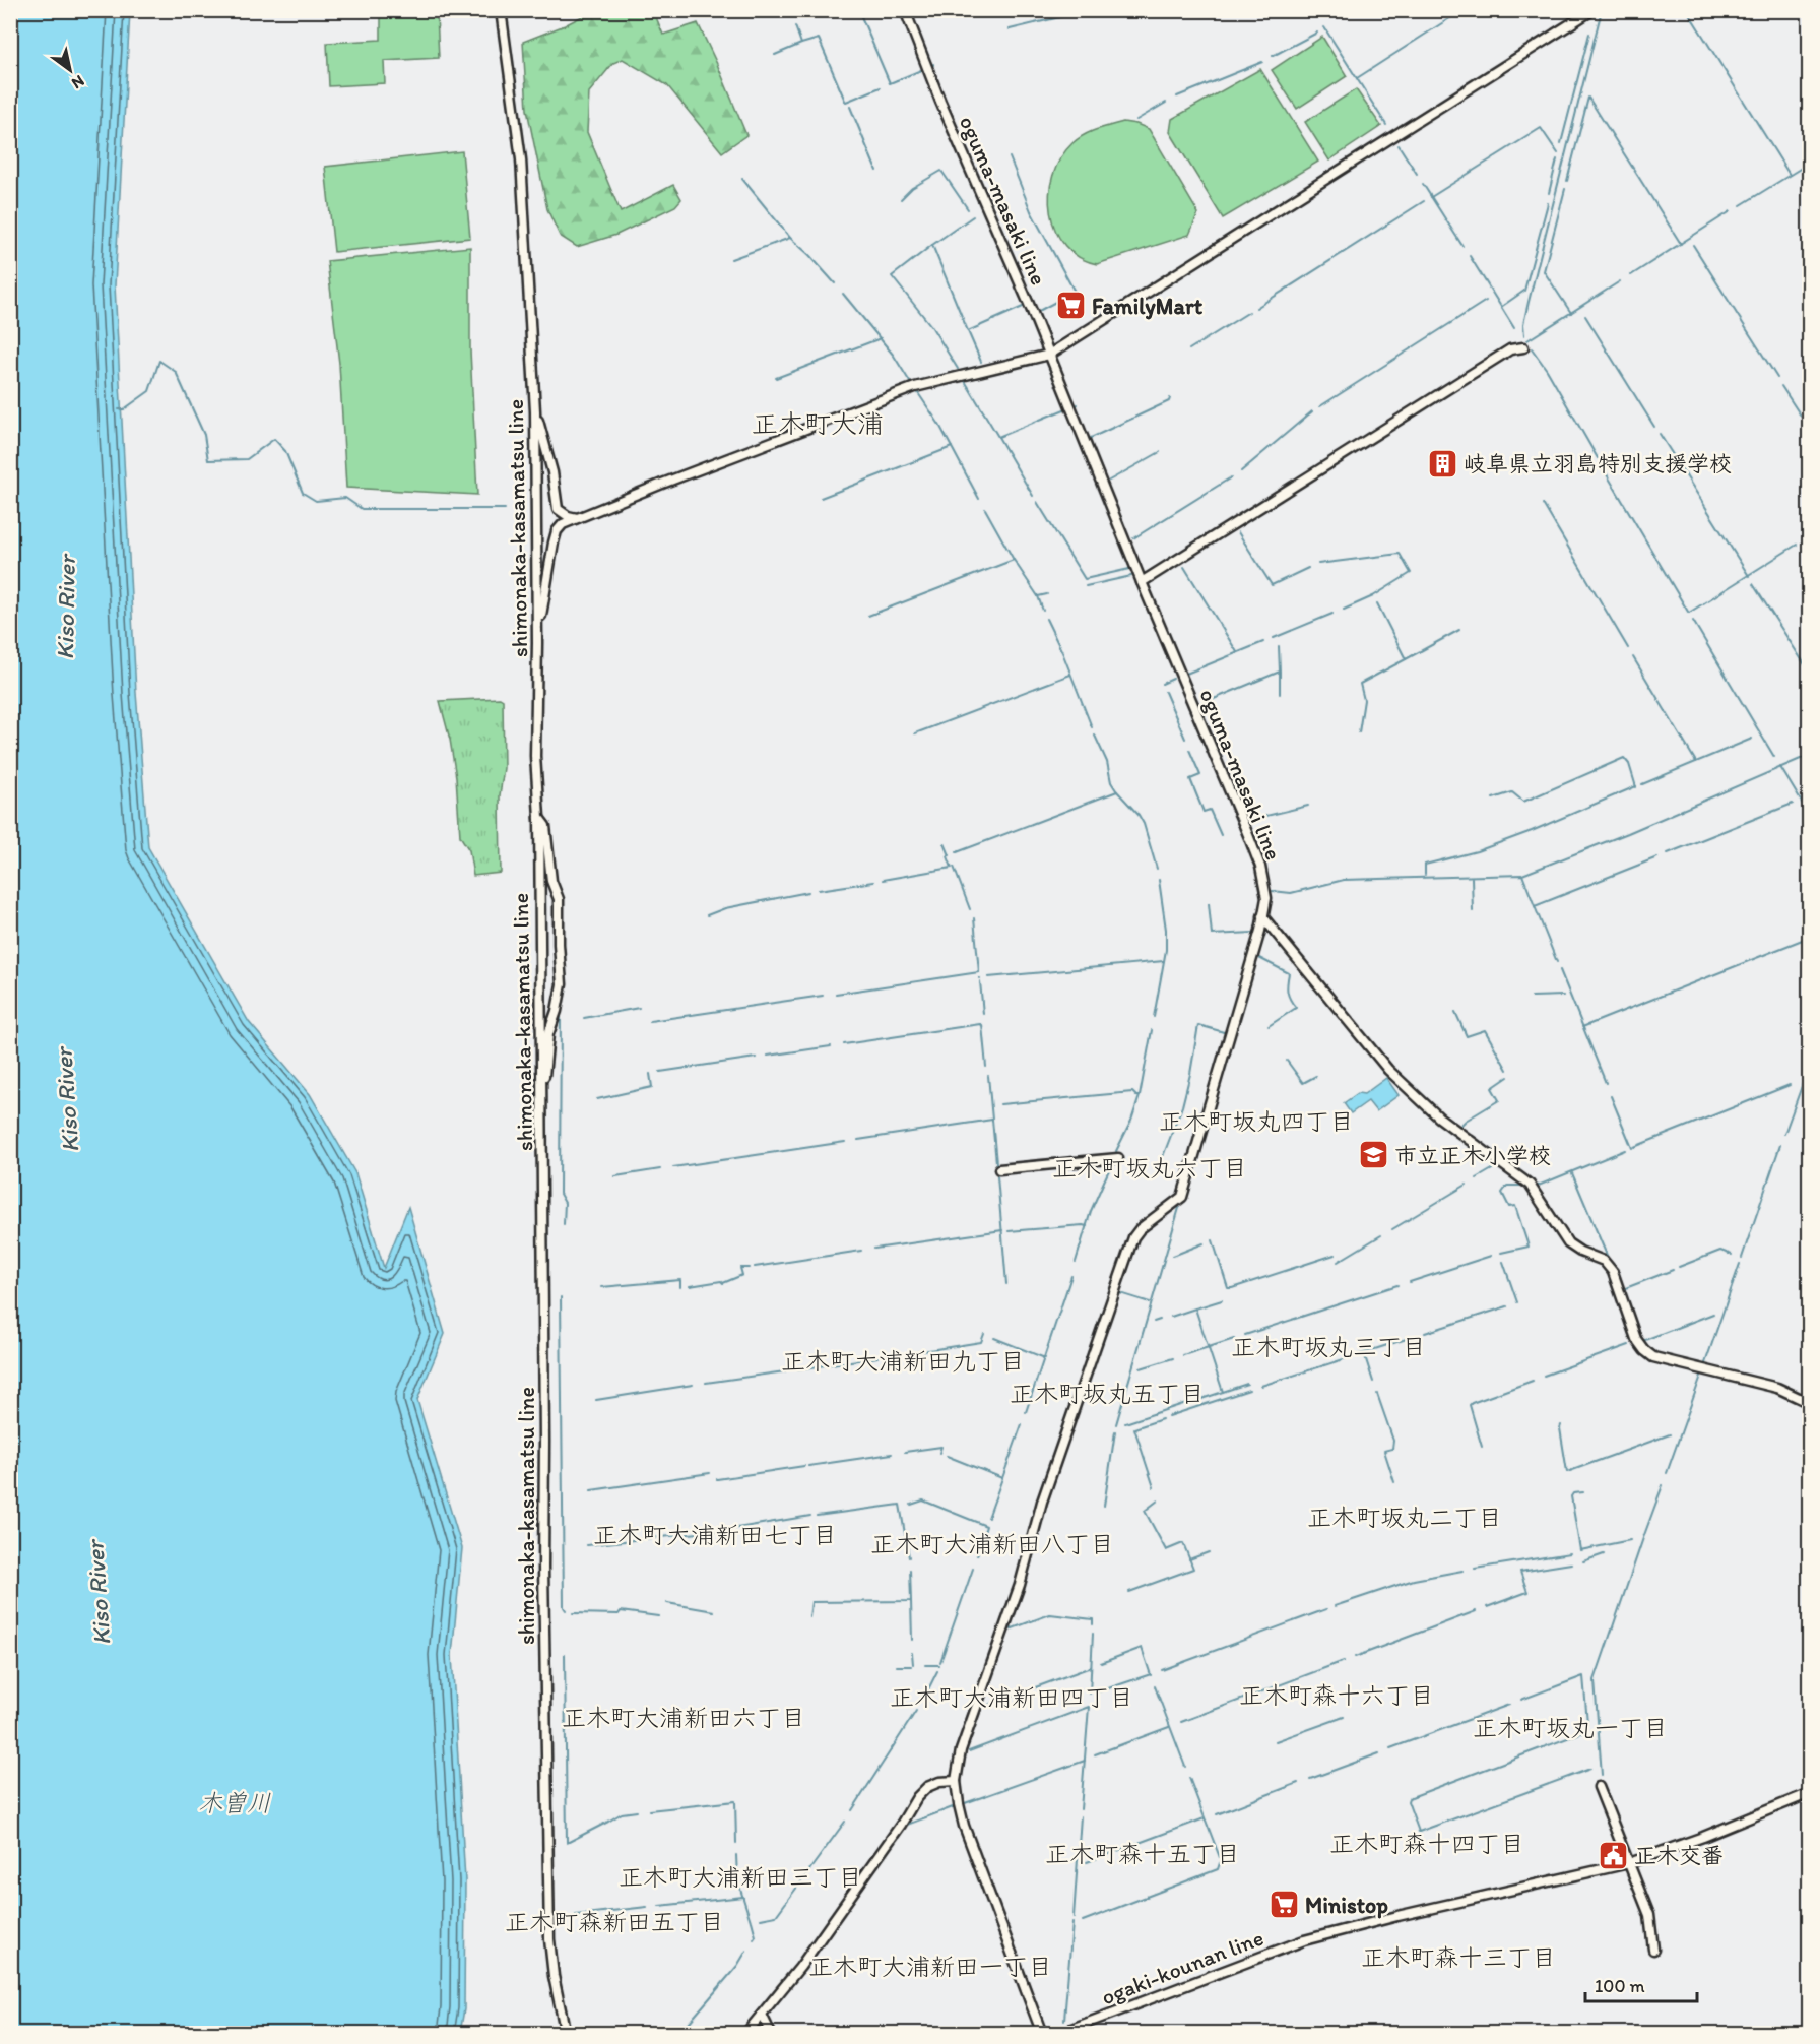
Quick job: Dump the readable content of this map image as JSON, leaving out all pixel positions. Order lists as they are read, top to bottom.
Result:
{
  "streets": {
    "main road": ["oguma-masaki line", "shimonaka-kasamatsu line", "ogaki-kounan line"]
  },
  "districts": [
    "正木町大浦",
    "正木町坂丸四丁目",
    "正木町坂丸六丁目",
    "正木町坂丸三丁目",
    "正木町大浦新田九丁目",
    "正木町坂丸五丁目",
    "正木町坂丸二丁目",
    "正木町大浦新田七丁目",
    "正木町大浦新田八丁目",
    "正木町森十六丁目",
    "正木町大浦新田四丁目",
    "正木町大浦新田六丁目",
    "正木町坂丸一丁目",
    "正木町森十四丁目",
    "正木町森十五丁目",
    "正木町大浦新田三丁目",
    "正木町森新田五丁目",
    "正木町森十三丁目",
    "正木町大浦新田一丁目"
  ],
  "water": ["Kiso River", "木曽川"],
  "places": {
    "supermarket": ["FamilyMart", "Ministop"],
    "building": ["岐阜県立羽島特別支援学校"],
    "school or university": ["市立正木小学校"],
    "public building": ["正木交番"]
  },
  "scale_bar": "100 m",
  "north": "bottom right"
}
